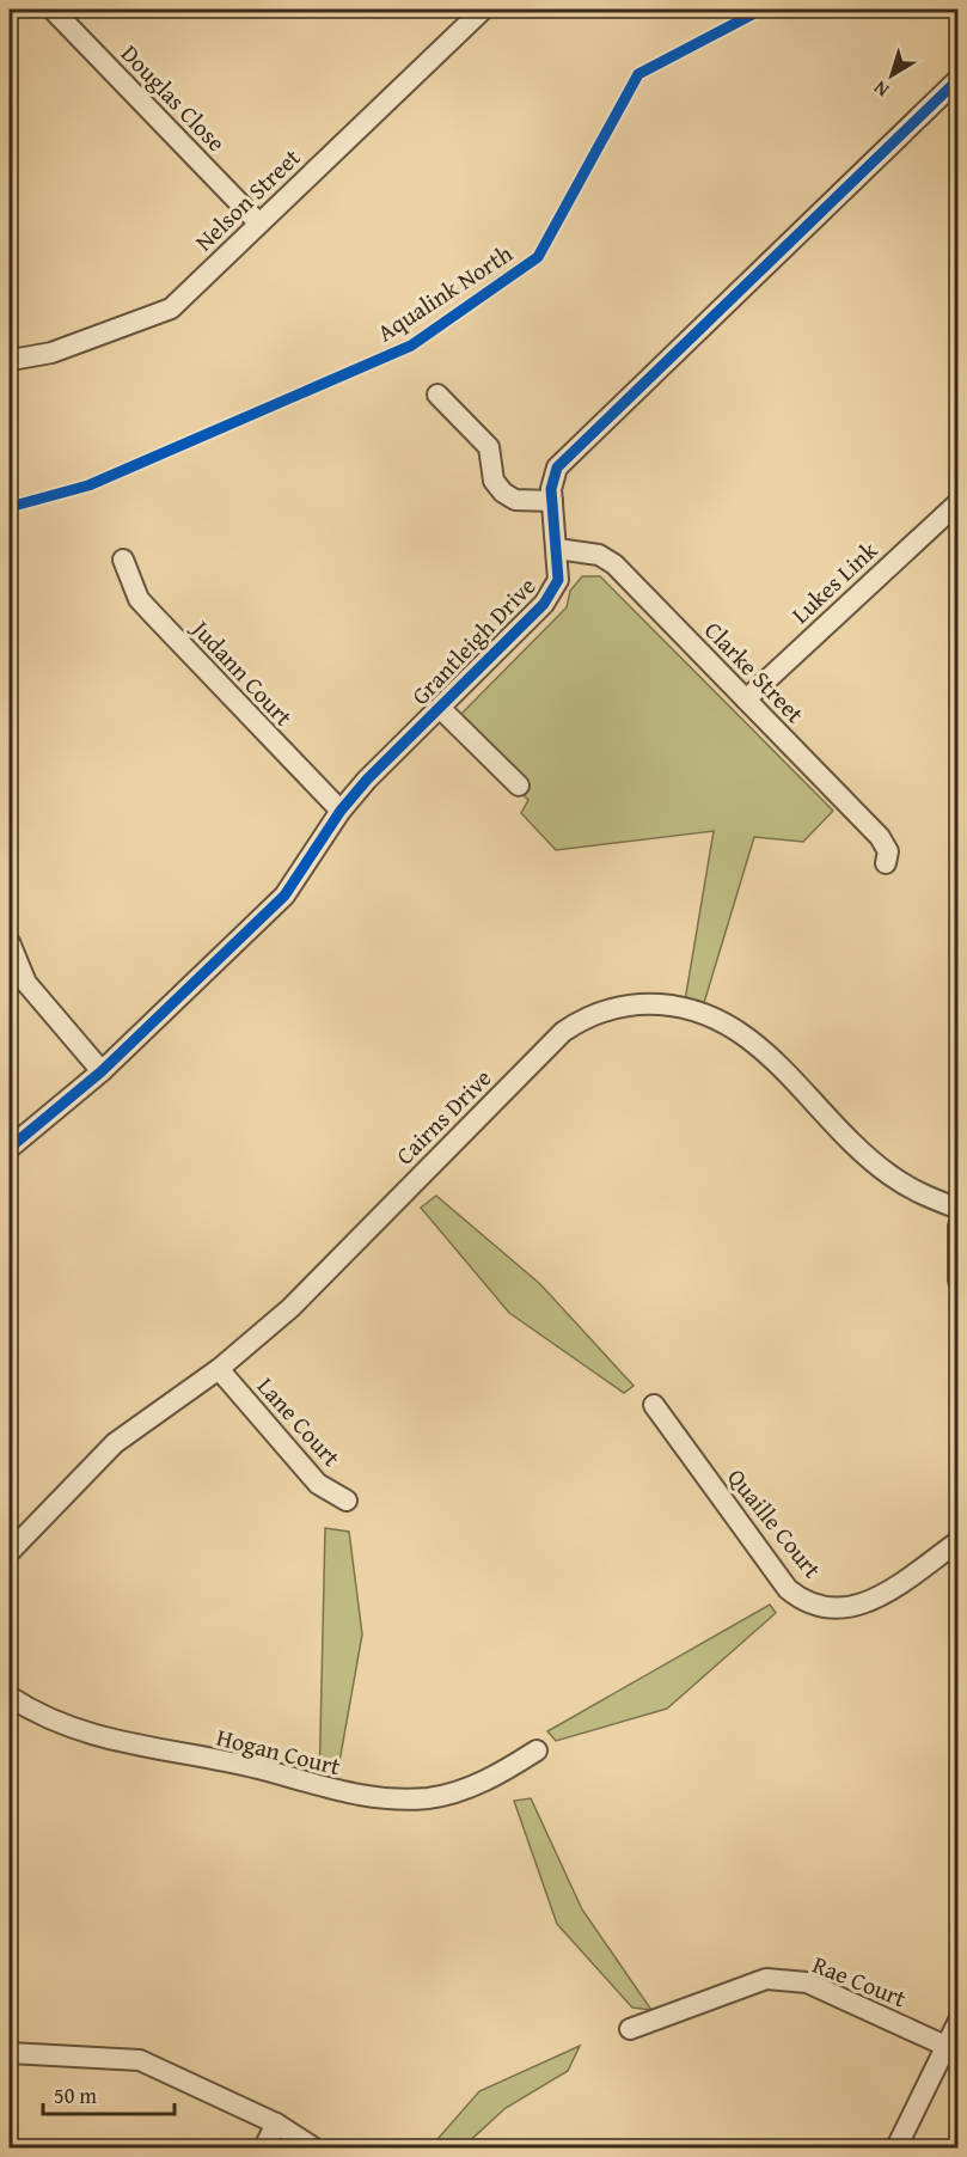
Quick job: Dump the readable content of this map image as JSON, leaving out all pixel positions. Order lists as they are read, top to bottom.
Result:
{
  "streets": {
    "street": [
      "Douglas Close",
      "Nelson Street",
      "Lukes Link",
      "Grantleigh Drive",
      "Clarke Street",
      "Judann Court",
      "Cairns Drive",
      "Lane Court",
      "Quaille Court",
      "Hogan Court",
      "Rae Court"
    ],
    "cycle path": ["Aqualink North"]
  },
  "crossings": [
    ["Douglas Close", "Nelson Street"],
    ["Lukes Link", "Clarke Street"],
    ["Grantleigh Drive", "Clarke Street"],
    ["Grantleigh Drive", "Judann Court"],
    ["Cairns Drive", "Lane Court"]
  ],
  "scale_bar": "50 m",
  "north": "bottom left"
}
